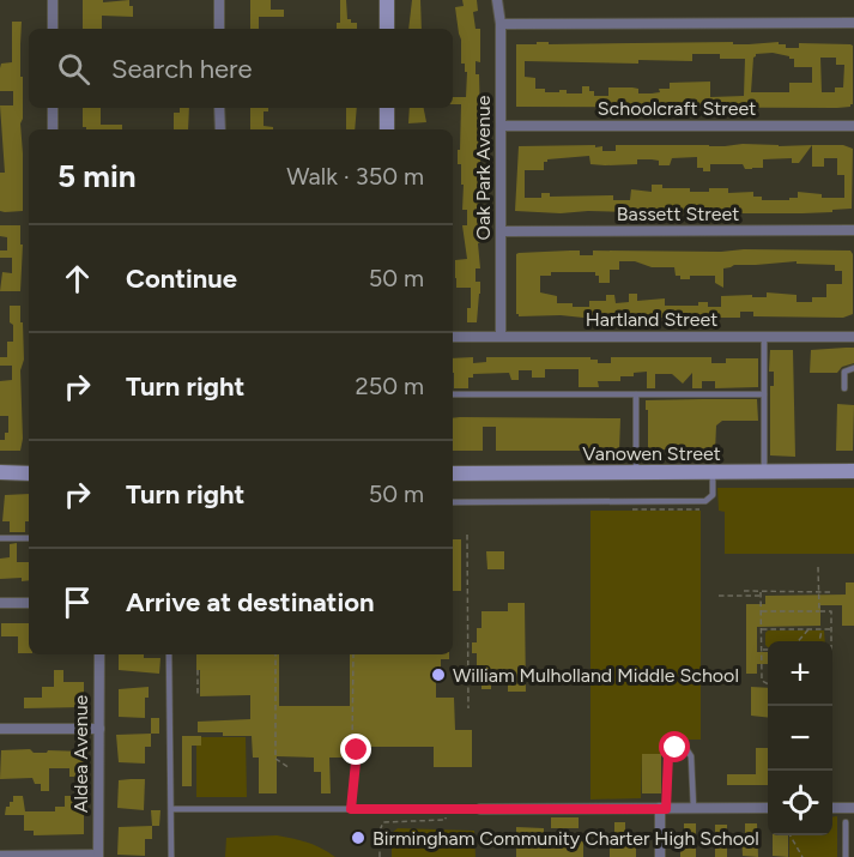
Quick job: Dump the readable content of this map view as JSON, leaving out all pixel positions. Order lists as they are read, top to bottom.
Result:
{
  "streets": {
    "main road": ["Vanowen Street"],
    "street": [
      "Schoolcraft Street",
      "Oak Park Avenue",
      "Bassett Street",
      "Hartland Street",
      "Aldea Avenue"
    ]
  },
  "crossings": [
    ["Schoolcraft Street", "Oak Park Avenue"],
    ["Oak Park Avenue", "Bassett Street"],
    ["Oak Park Avenue", "Hartland Street"]
  ],
  "places": ["William Mulholland Middle School", "Birmingham Community Charter High School"],
  "page": {
    "search": "Search here",
    "heading": ["5 min", "Walk · 350 m"],
    "list": [
      ["Continue", "50 m"],
      ["Turn right", "250 m"],
      ["Turn right", "50 m"],
      "Arrive at destination"
    ],
    "map_buttons": ["+", "−"]
  }
}
